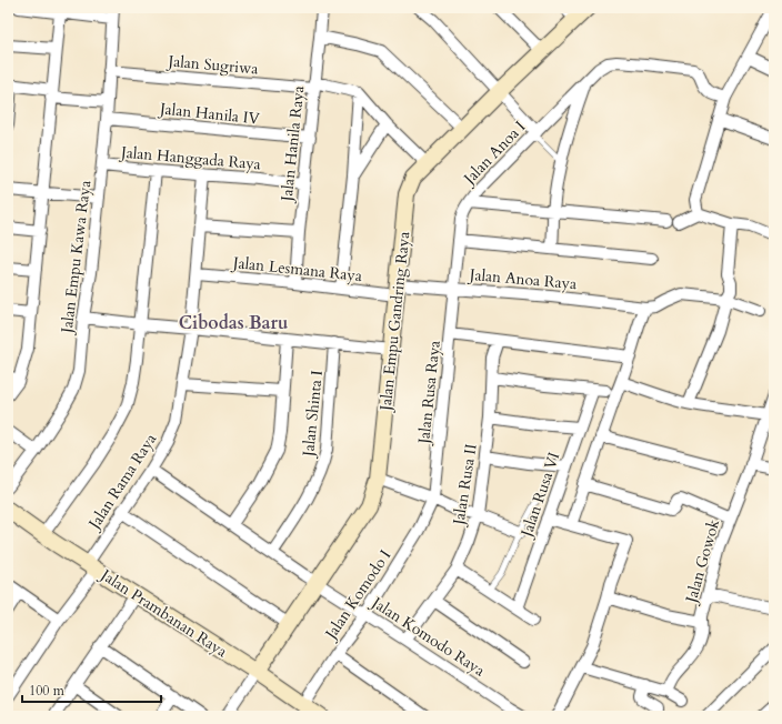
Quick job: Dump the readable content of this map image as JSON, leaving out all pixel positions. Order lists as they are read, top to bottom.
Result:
{
  "streets": {
    "street": [
      "Jalan Sugriwa",
      "Jalan Hanila IV",
      "Jalan Hanila Raya",
      "Jalan Anoa I",
      "Jalan Hanggada Raya",
      "Jalan Empu Kawa Raya",
      "Jalan Lesmana Raya",
      "Jalan Anoa Raya",
      "Jalan Empu Gandring Raya",
      "Jalan Rusa Raya",
      "Jalan Shinta I",
      "Jalan Rama Raya",
      "Jalan Rusa II",
      "Jalan Rusa VI",
      "Jalan Gowok",
      "Jalan Komodo I",
      "Jalan Prambanan Raya",
      "Jalan Komodo Raya"
    ]
  },
  "crossings": [
    ["Jalan Sugriwa", "Jalan Hanila Raya"],
    ["Jalan Sugriwa", "Jalan Empu Kawa Raya"],
    ["Jalan Hanila IV", "Jalan Hanila Raya"],
    ["Jalan Hanila IV", "Jalan Empu Kawa Raya"],
    ["Jalan Hanila Raya", "Jalan Hanggada Raya"],
    ["Jalan Hanila Raya", "Jalan Lesmana Raya"],
    ["Jalan Anoa I", "Jalan Anoa Raya"],
    ["Jalan Anoa I", "Jalan Rusa Raya"],
    ["Jalan Hanggada Raya", "Jalan Empu Kawa Raya"],
    ["Jalan Hanggada Raya", "Jalan Rama Raya"],
    ["Jalan Lesmana Raya", "Jalan Anoa Raya"],
    ["Jalan Lesmana Raya", "Jalan Empu Gandring Raya"],
    ["Jalan Lesmana Raya", "Jalan Rama Raya"],
    ["Jalan Anoa Raya", "Jalan Empu Gandring Raya"],
    ["Jalan Anoa Raya", "Jalan Rusa Raya"],
    ["Jalan Empu Gandring Raya", "Jalan Prambanan Raya"],
    ["Jalan Empu Gandring Raya", "Jalan Komodo Raya"],
    ["Jalan Rusa Raya", "Jalan Komodo I"],
    ["Jalan Shinta I", "Jalan Komodo Raya"],
    ["Jalan Rama Raya", "Jalan Prambanan Raya"],
    ["Jalan Rama Raya", "Jalan Komodo Raya"],
    ["Jalan Rusa II", "Jalan Komodo Raya"],
    ["Jalan Komodo I", "Jalan Prambanan Raya"],
    ["Jalan Komodo I", "Jalan Komodo Raya"]
  ],
  "districts": ["Cibodas Baru"],
  "scale_bar": "100 m"
}
